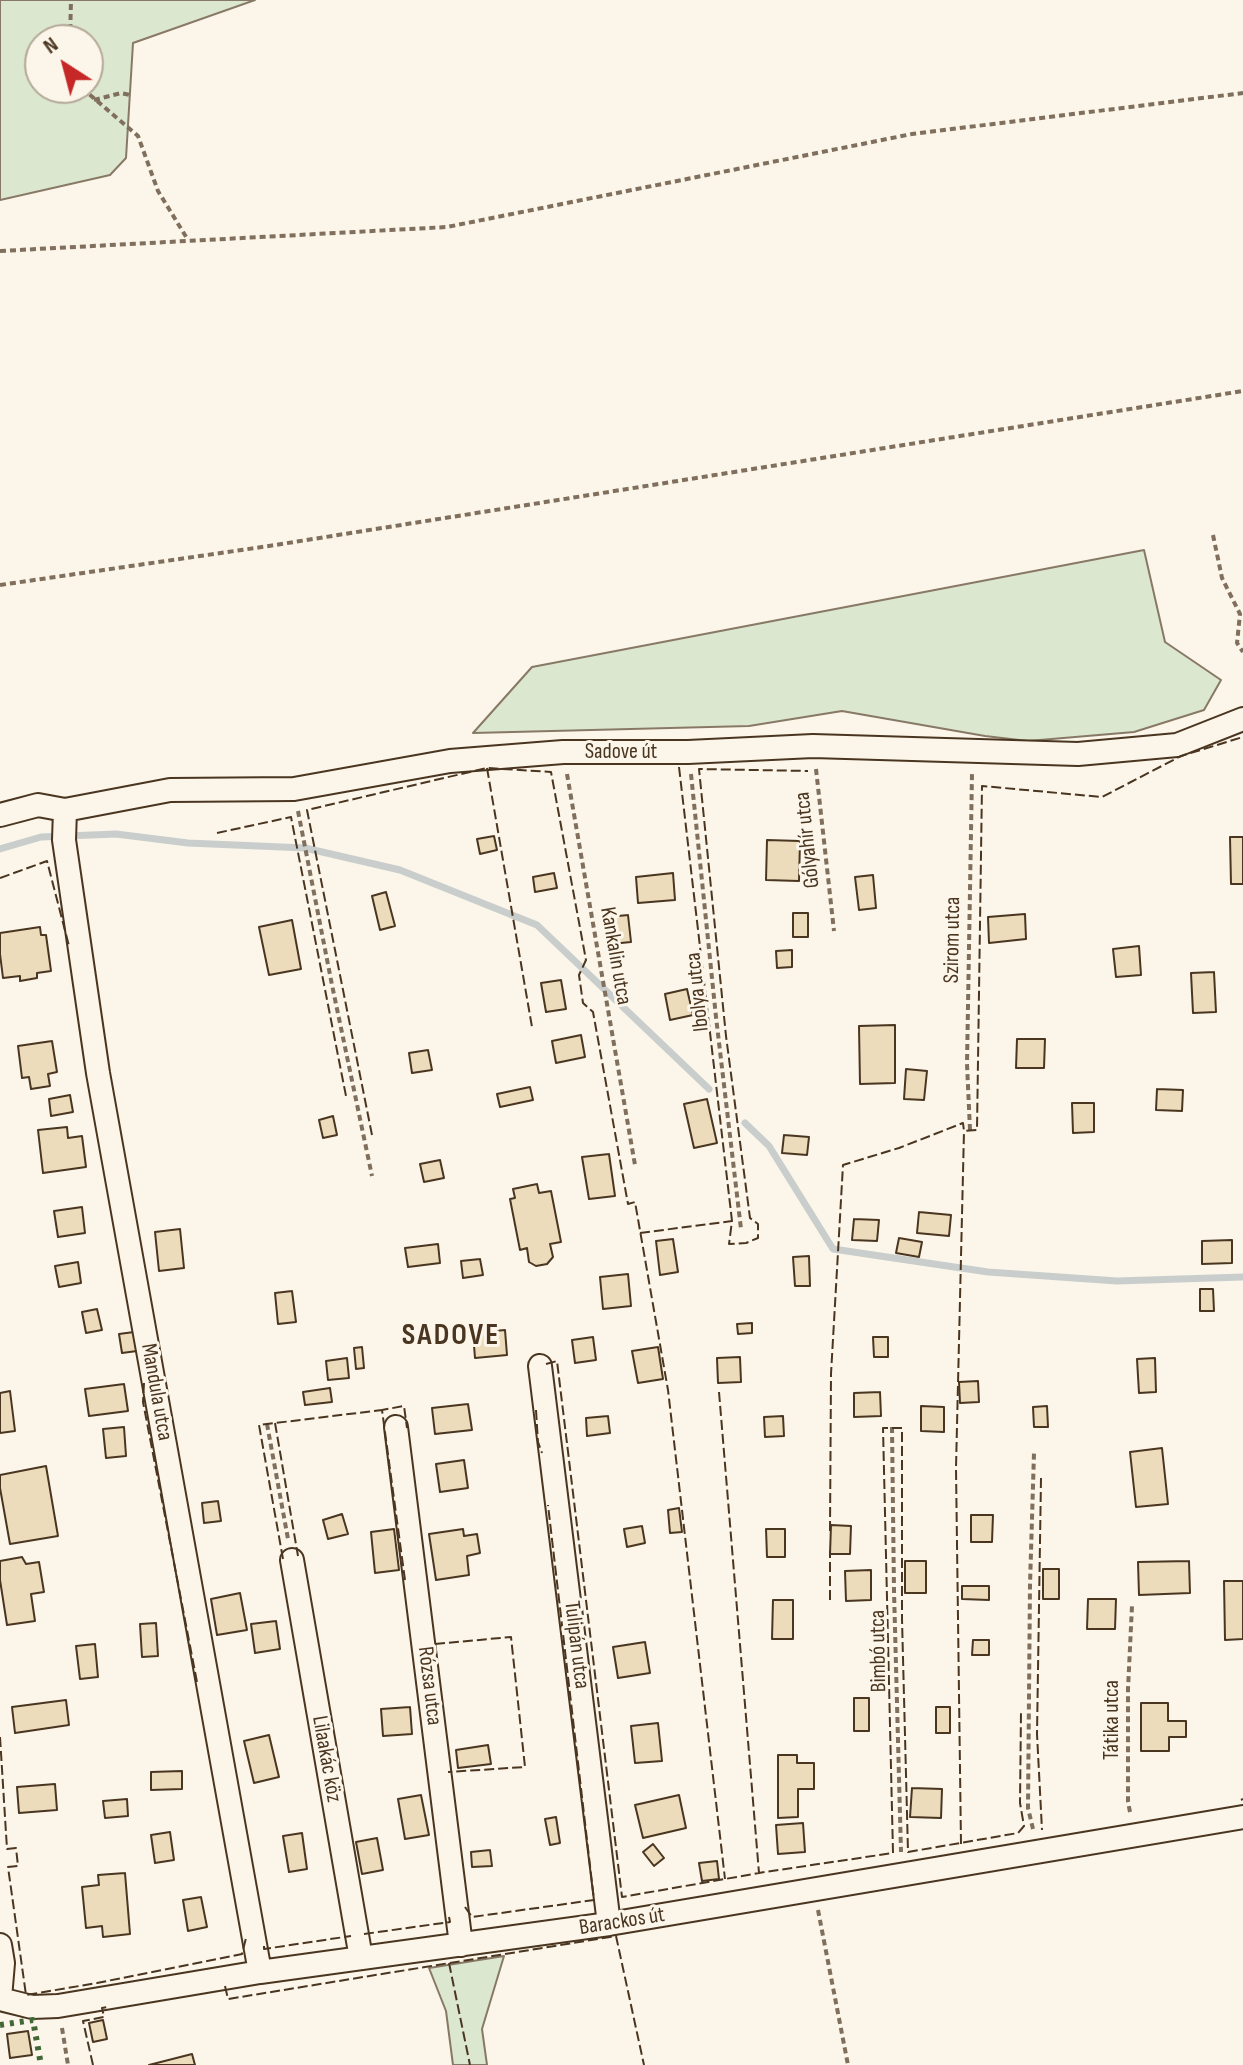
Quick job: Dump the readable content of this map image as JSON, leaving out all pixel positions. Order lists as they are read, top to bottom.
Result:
{
  "streets": {
    "street": [
      "Sadove út",
      "Mandula utca",
      "Tulipán utca",
      "Rózsa utca",
      "Lilaakác köz",
      "Barackos út"
    ],
    "path": [
      "Gólyahír utca",
      "Szirom utca",
      "Kankalin utca",
      "Ibolya utca",
      "Bimbó utca",
      "Tátika utca"
    ]
  },
  "crossings": [
    ["Sadove út", "Gólyahír utca"],
    ["Sadove út", "Szirom utca"],
    ["Sadove út", "Kankalin utca"],
    ["Sadove út", "Ibolya utca"],
    ["Sadove út", "Mandula utca"],
    ["Mandula utca", "Barackos út"],
    ["Tulipán utca", "Barackos út"],
    ["Bimbó utca", "Barackos út"],
    ["Rózsa utca", "Barackos út"],
    ["Tátika utca", "Barackos út"],
    ["Lilaakác köz", "Barackos út"]
  ],
  "districts": ["SADOVE"],
  "north": "top left"
}
